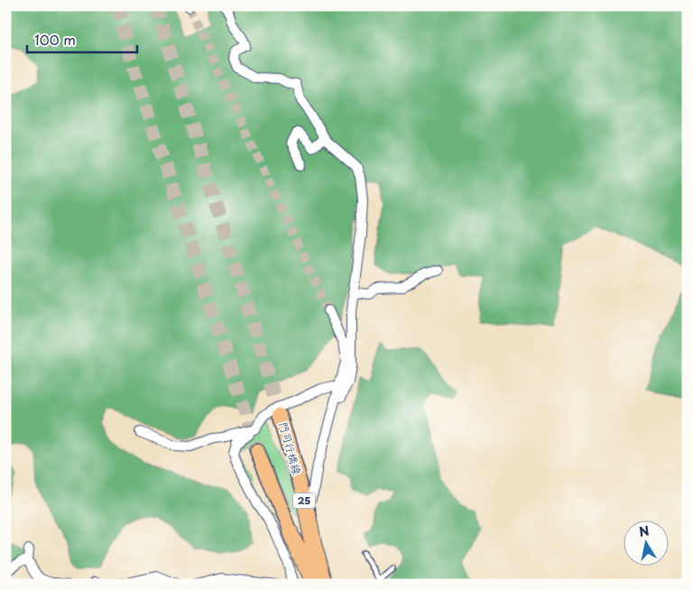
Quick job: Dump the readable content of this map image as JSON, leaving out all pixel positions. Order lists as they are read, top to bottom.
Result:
{
  "streets": {
    "main road": ["門司行橋線", "25"]
  },
  "scale_bar": "100 m",
  "north": "top"
}
